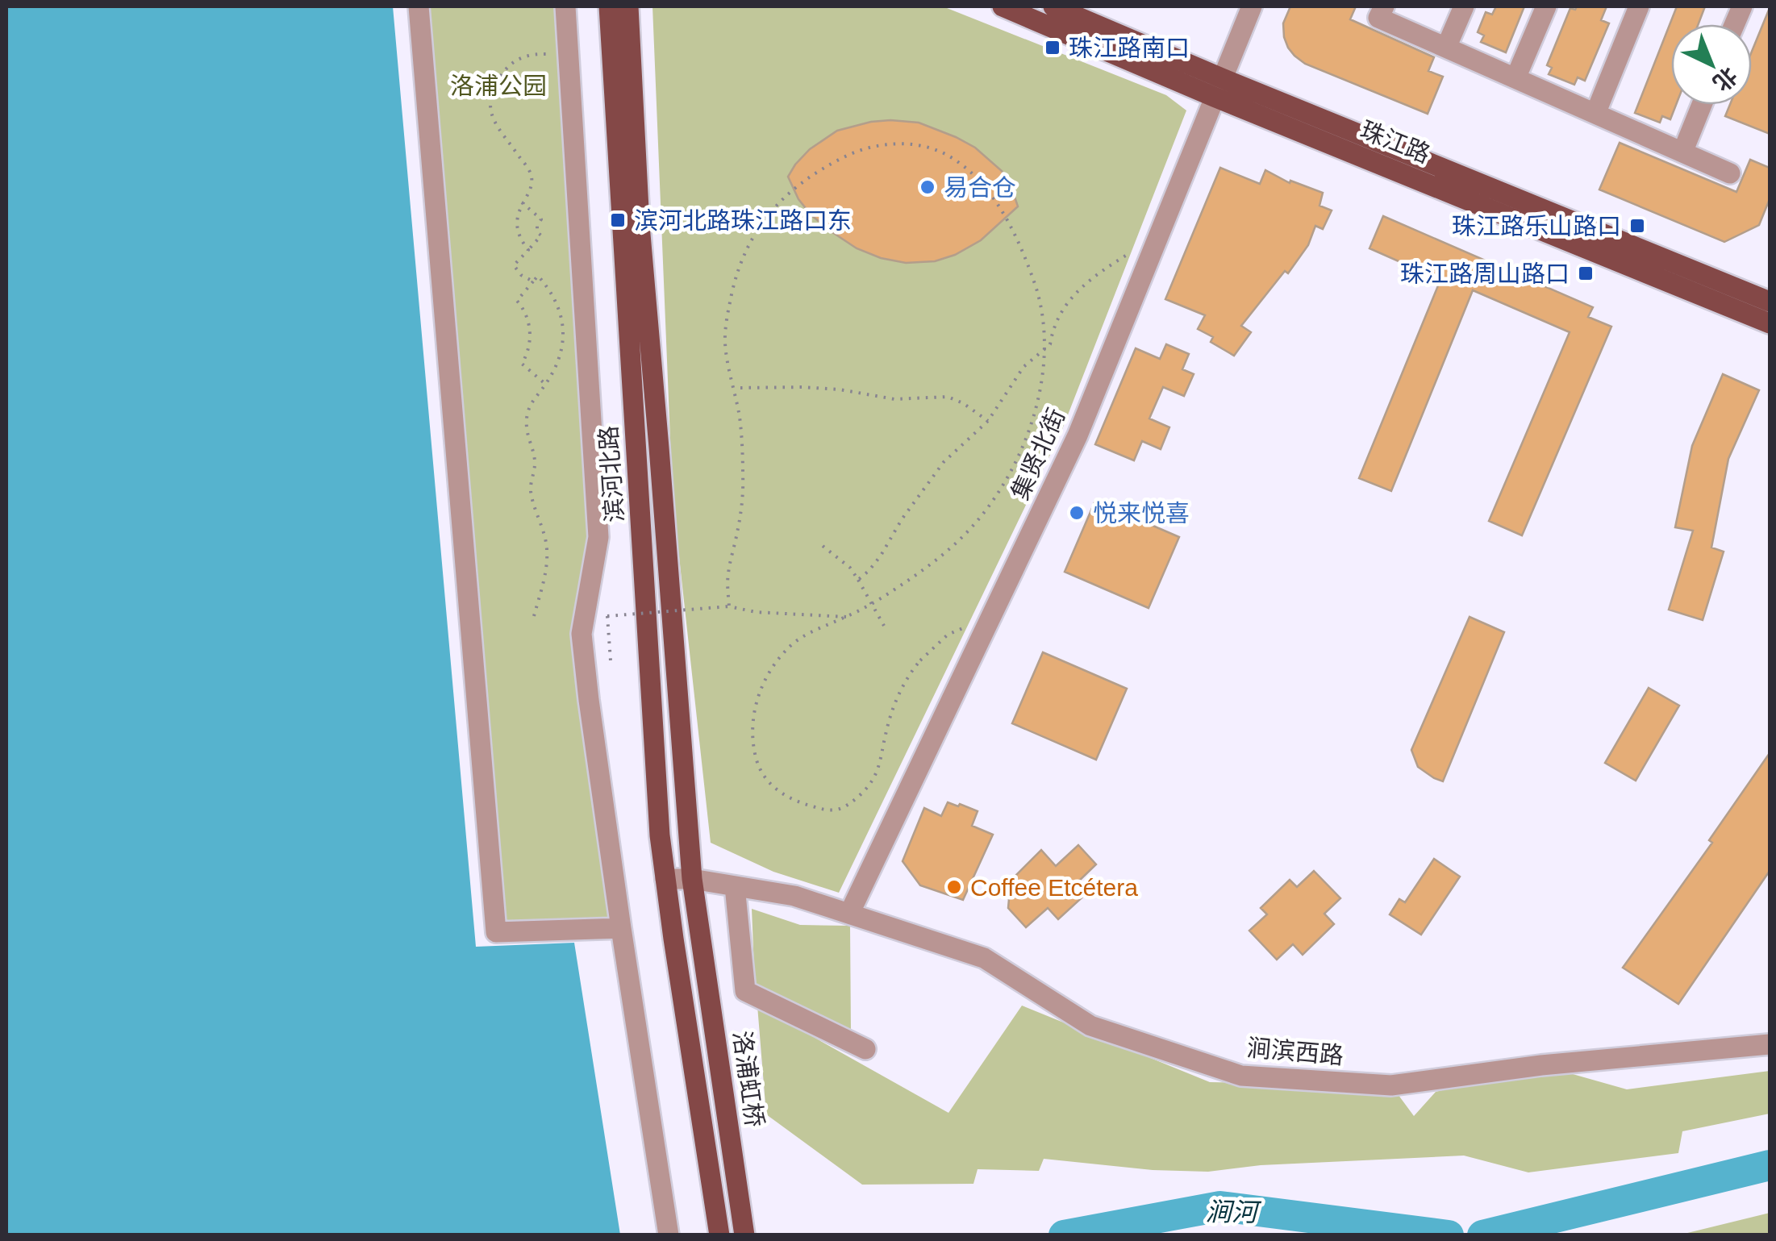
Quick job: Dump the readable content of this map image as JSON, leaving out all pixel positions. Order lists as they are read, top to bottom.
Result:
{
  "streets": {
    "main road": ["珠江路", "滨河北路", "洛浦虹桥"],
    "street": ["集贤北街", "涧滨西路"]
  },
  "crossings": [
    ["珠江路", "集贤北街"],
    ["集贤北街", "涧滨西路"],
    ["滨河北路", "涧滨西路"],
    ["滨河北路", "洛浦虹桥"]
  ],
  "water": ["涧河"],
  "parks": ["洛浦公园"],
  "places": {
    "transit": [
      "珠江路南口",
      "滨河北路珠江路口东",
      "珠江路乐山路口",
      "珠江路周山路口"
    ],
    "other": ["易合仓", "悦来悦喜", "Coffee Etcétera"]
  },
  "north": "bottom right"
}
